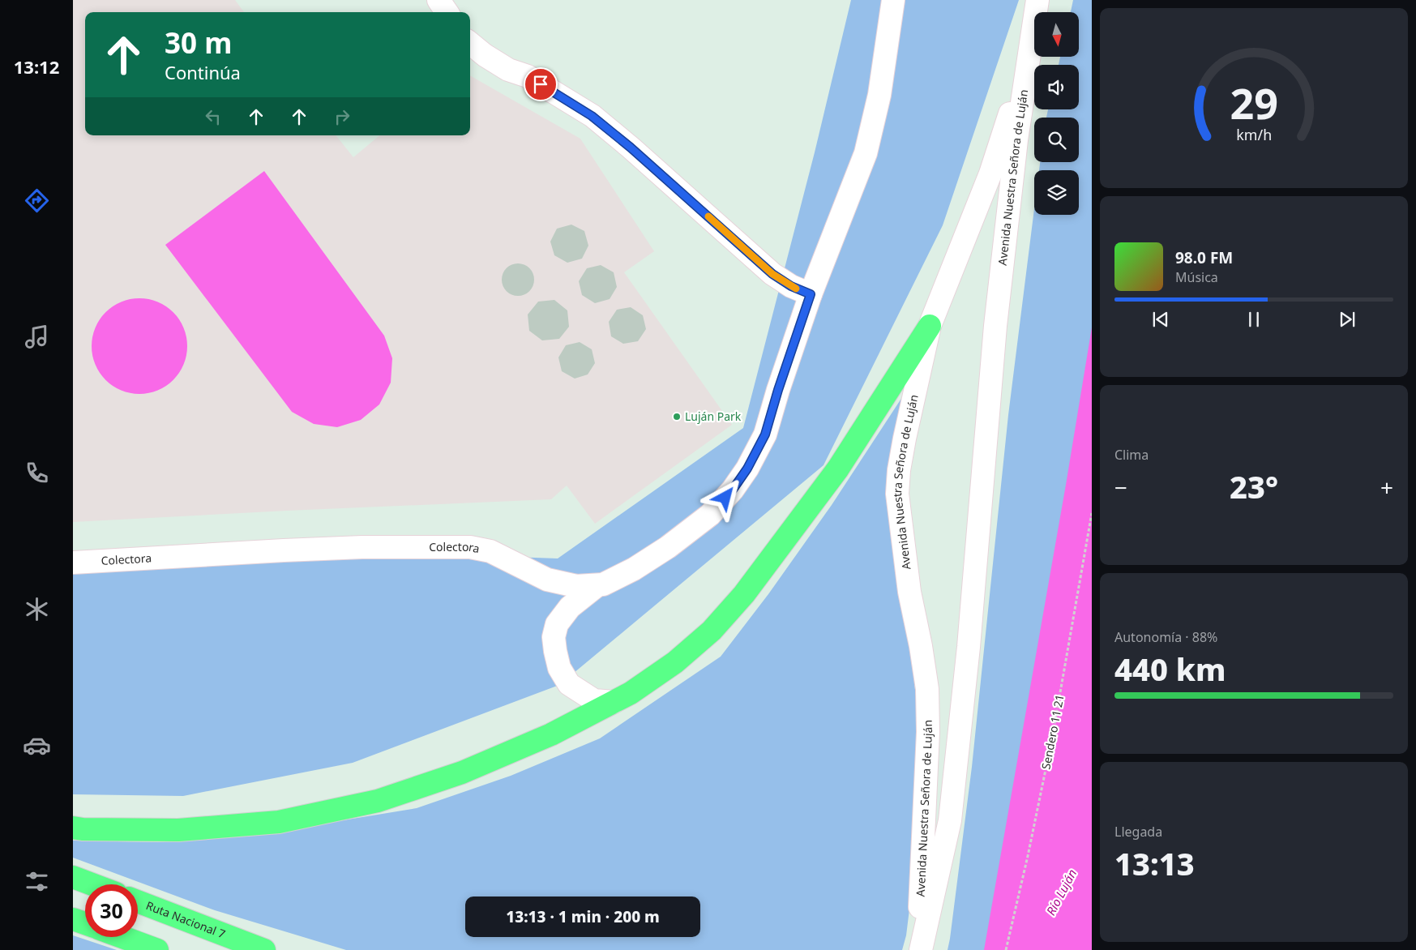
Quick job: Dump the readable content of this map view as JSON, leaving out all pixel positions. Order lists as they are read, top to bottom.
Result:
{
  "streets": {
    "highway": ["Ruta Nacional 7"],
    "main road": ["Avenida Nuestra Señora de Luján", "Colectora"],
    "path": ["Sendero 11 21"]
  },
  "water": ["Río Luján"],
  "places": ["Luján Park"],
  "north": "bottom",
  "page": {
    "tabs": "13:12",
    "turn": ["30 m", "Continúa"],
    "song": ["98.0 FM", "Música"],
    "tile": [
      "Clima",
      ["Autonomía · 88%", "440 km"],
      ["Llegada", "13:13"]
    ],
    "heat": ["−", "23°", "+"],
    "limit": "30",
    "trip": "13:13 · 1 min · 200 m",
    "gauge": ["29", "km/h"]
  }
}
